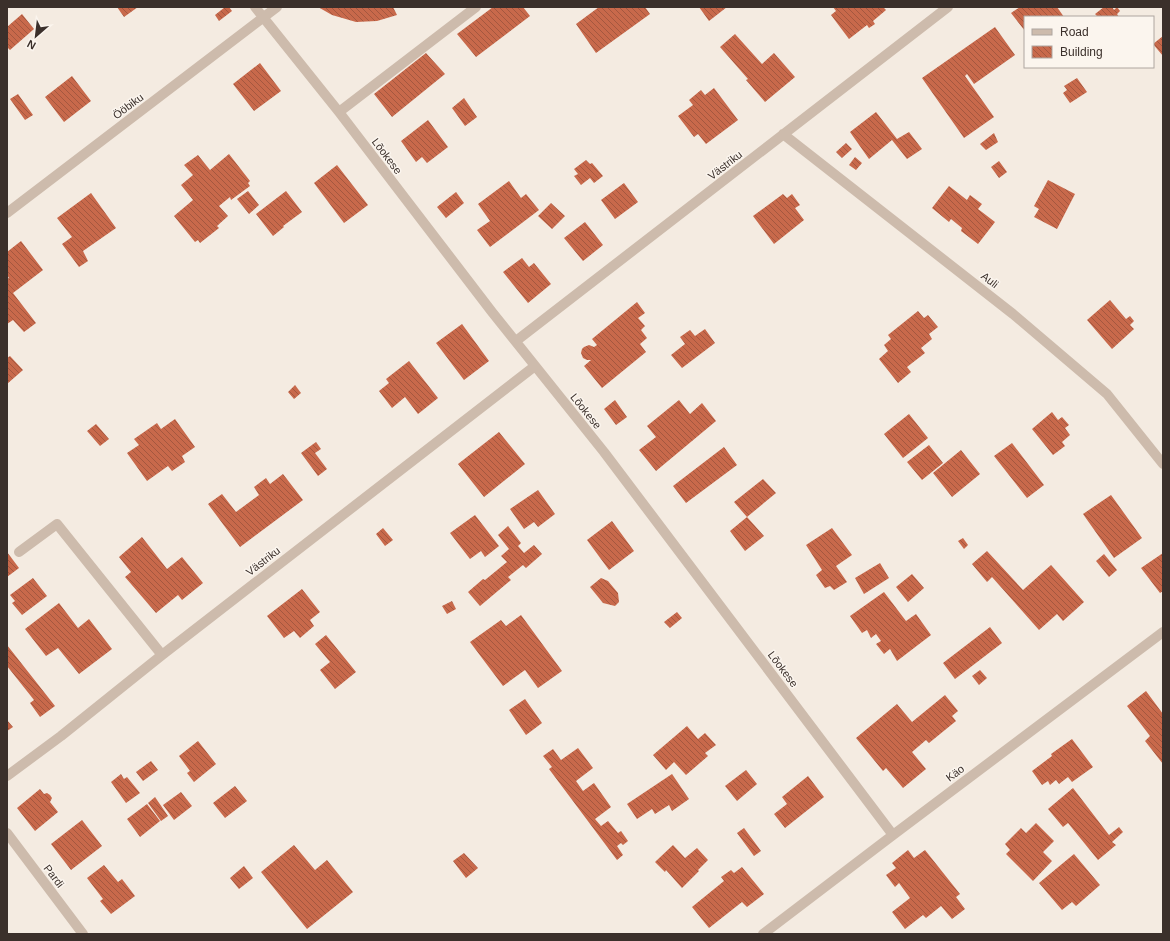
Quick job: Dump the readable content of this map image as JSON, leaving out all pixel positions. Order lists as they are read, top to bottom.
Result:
{
  "streets": {
    "street": [
      "Ööbiku",
      "Lõokese",
      "Västriku",
      "Auli",
      "Käo",
      "Pardi"
    ]
  },
  "crossings": [
    ["Ööbiku", "Lõokese"],
    ["Lõokese", "Västriku"],
    ["Lõokese", "Käo"],
    ["Västriku", "Auli"]
  ],
  "legend": ["Road", "Building"],
  "north": "bottom left"
}
